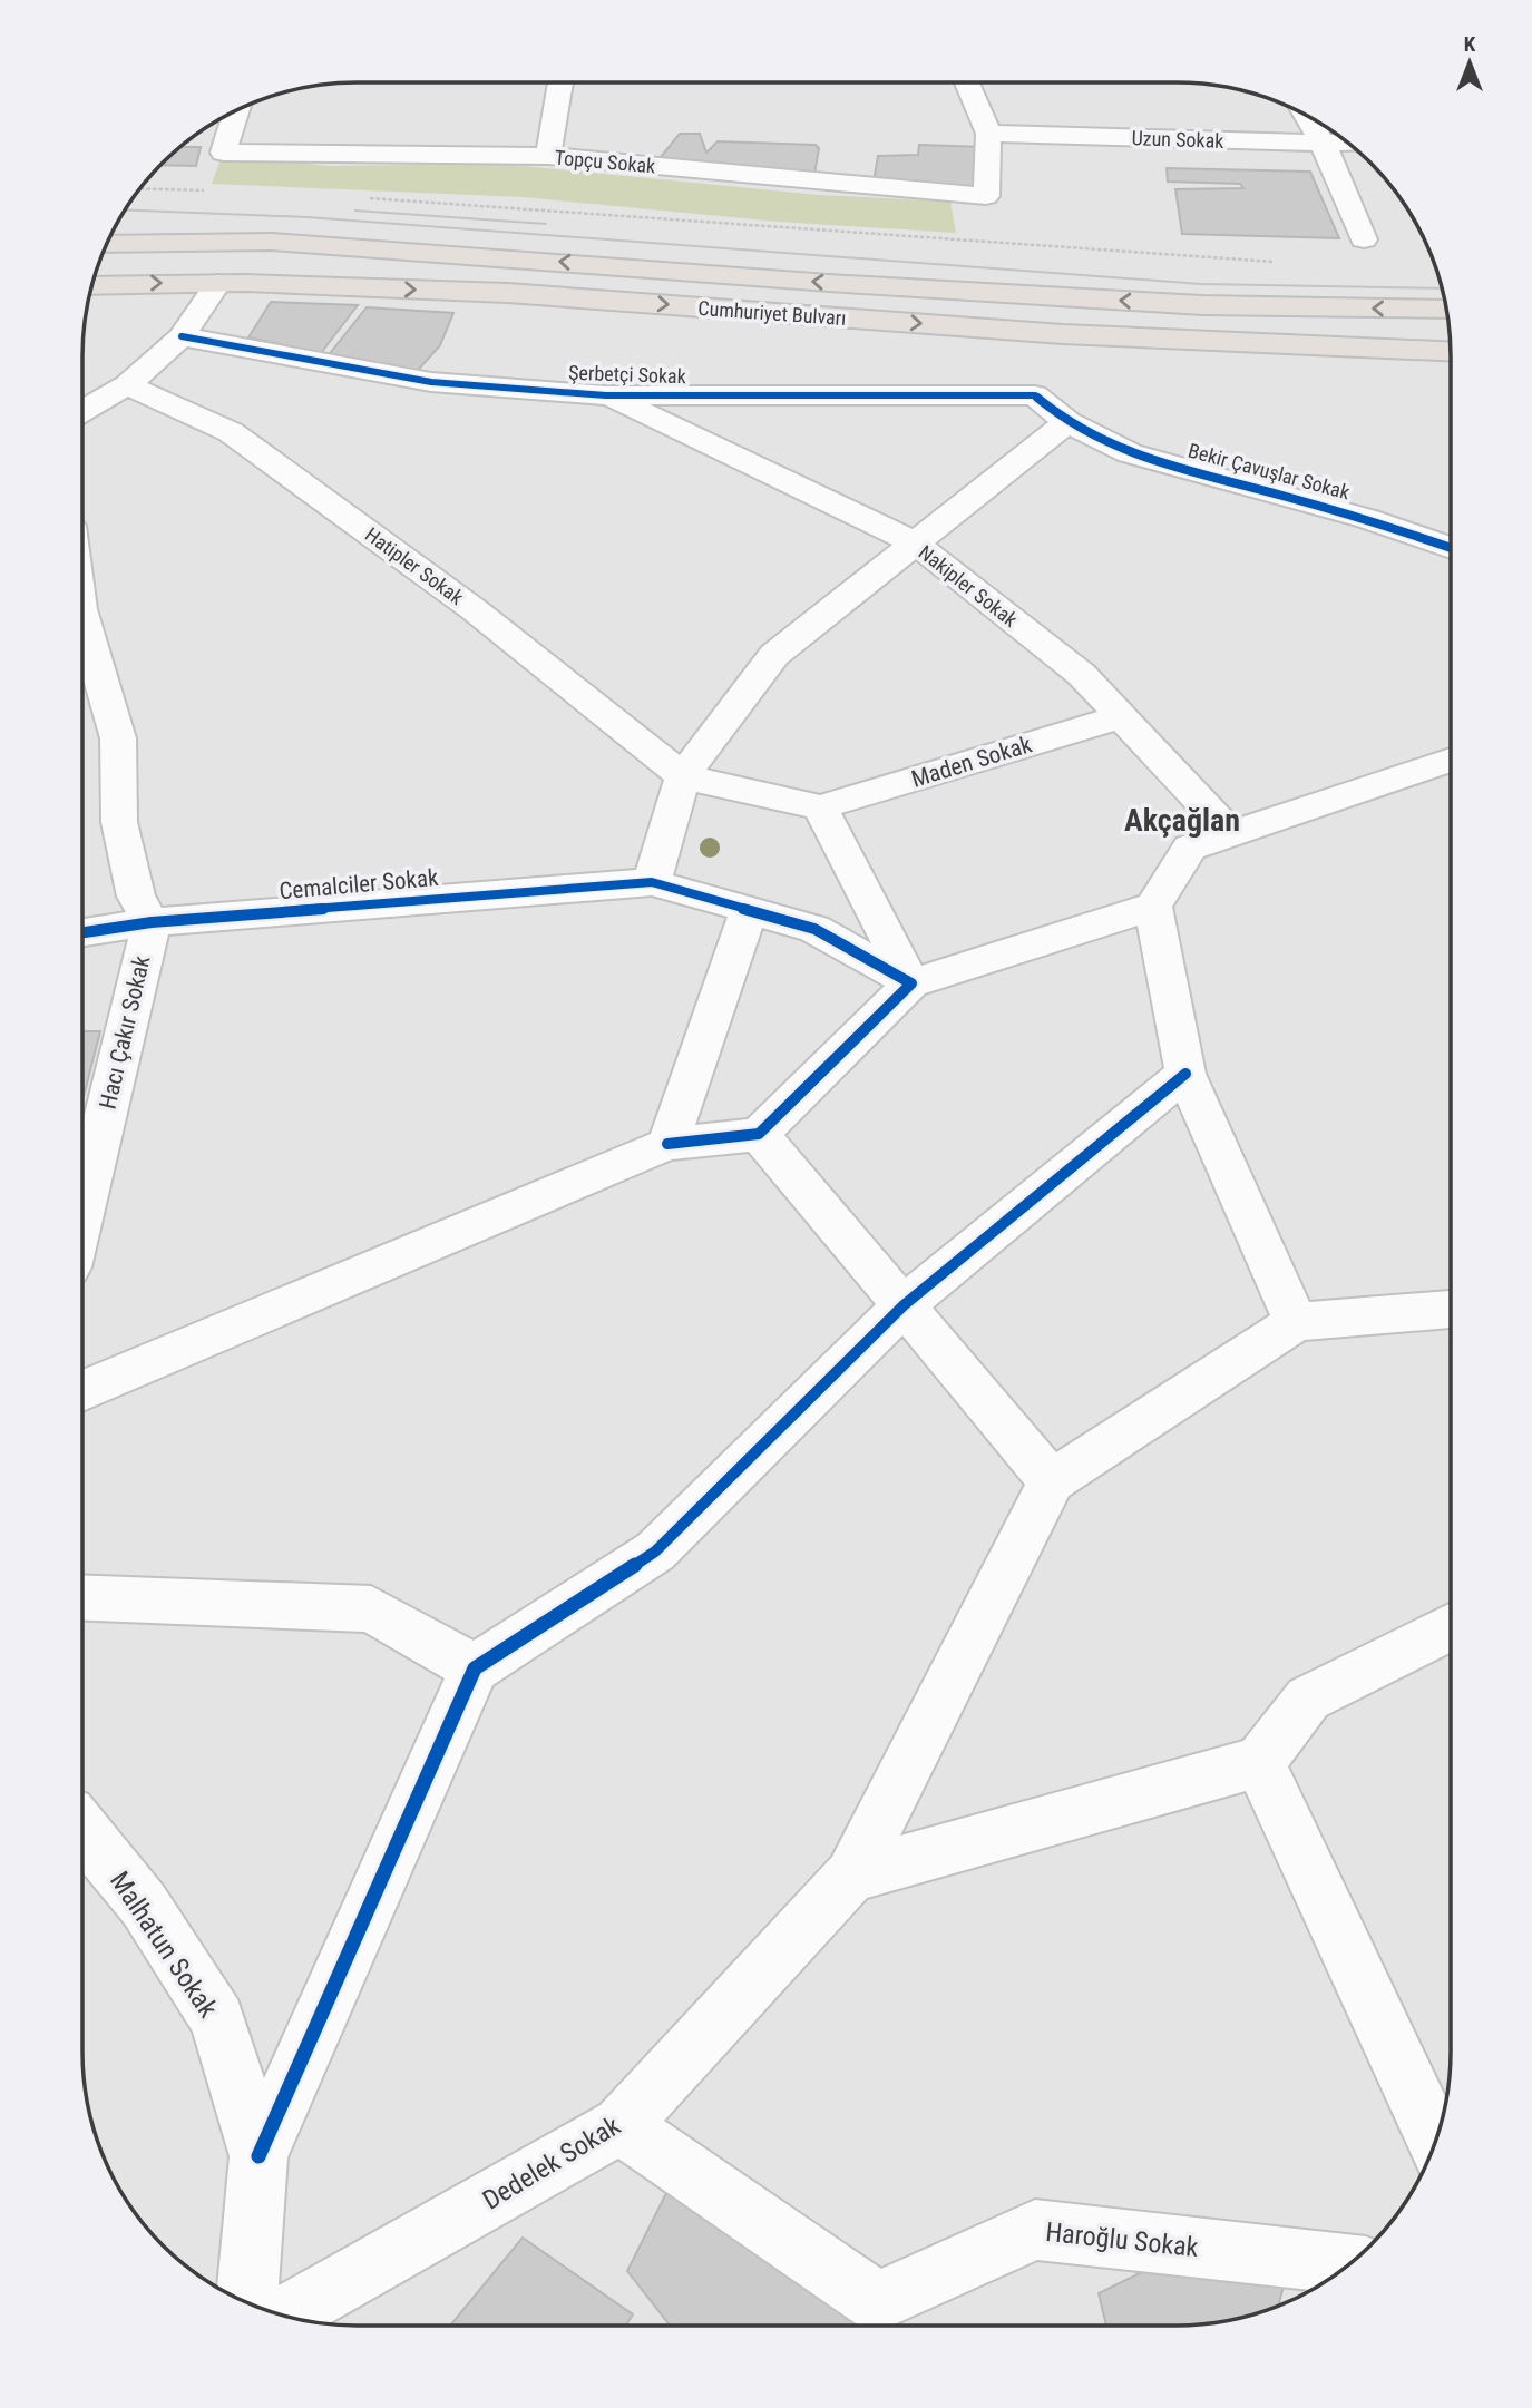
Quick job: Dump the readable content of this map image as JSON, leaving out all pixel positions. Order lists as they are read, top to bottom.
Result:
{
  "streets": {
    "main road": ["Cumhuriyet Bulvarı"],
    "street": [
      "Uzun Sokak",
      "Topçu Sokak",
      "Şerbetçi Sokak",
      "Bekir Çavuşlar Sokak",
      "Hatipler Sokak",
      "Nakipler Sokak",
      "Maden Sokak",
      "Cemalciler Sokak",
      "Hacı Çakır Sokak",
      "Malhatun Sokak",
      "Dedelek Sokak",
      "Haroğlu Sokak"
    ]
  },
  "crossings": [
    ["Uzun Sokak", "Topçu Sokak"],
    ["Şerbetçi Sokak", "Bekir Çavuşlar Sokak"],
    ["Şerbetçi Sokak", "Nakipler Sokak"],
    ["Nakipler Sokak", "Maden Sokak"],
    ["Cemalciler Sokak", "Hacı Çakır Sokak"],
    ["Dedelek Sokak", "Haroğlu Sokak"]
  ],
  "districts": ["Akçağlan"],
  "north": "top"
}
